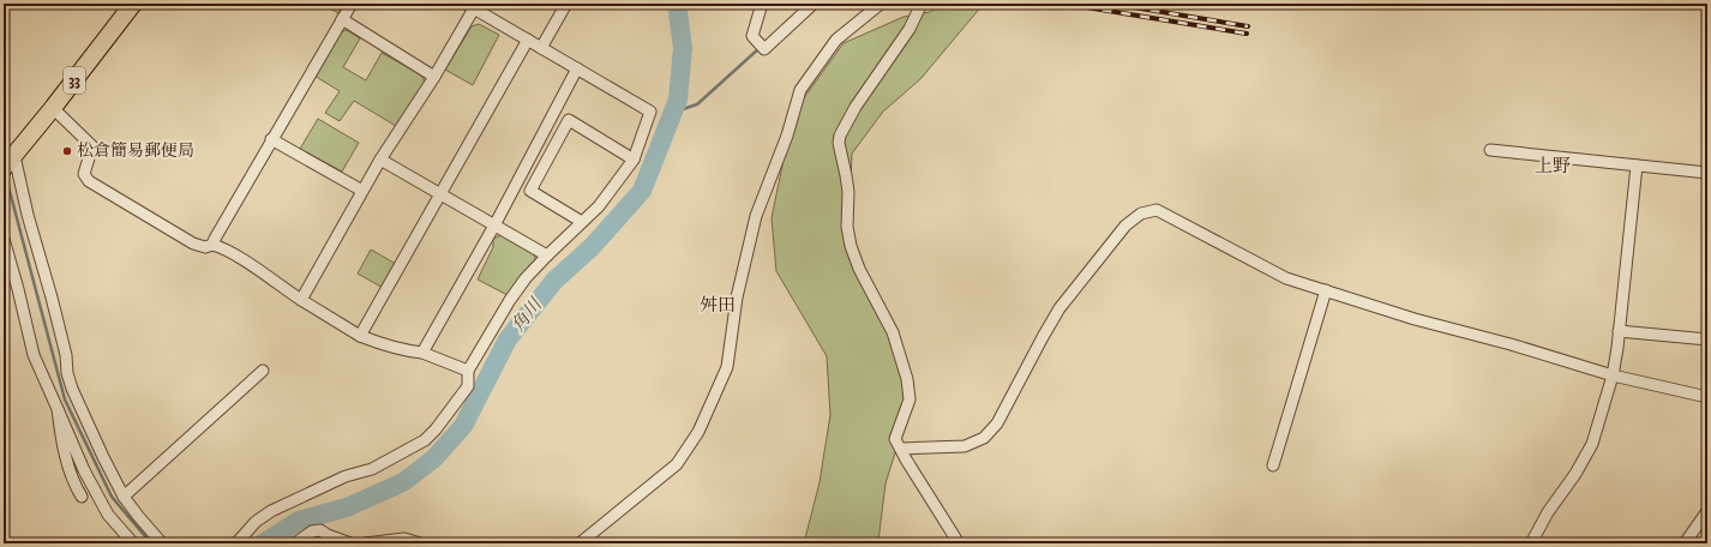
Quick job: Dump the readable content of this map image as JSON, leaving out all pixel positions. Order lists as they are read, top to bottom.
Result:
{
  "streets": {
    "main road": ["33"]
  },
  "districts": ["上野", "舛田"],
  "water": ["角川"],
  "places": ["松倉簡易郵便局"]
}
